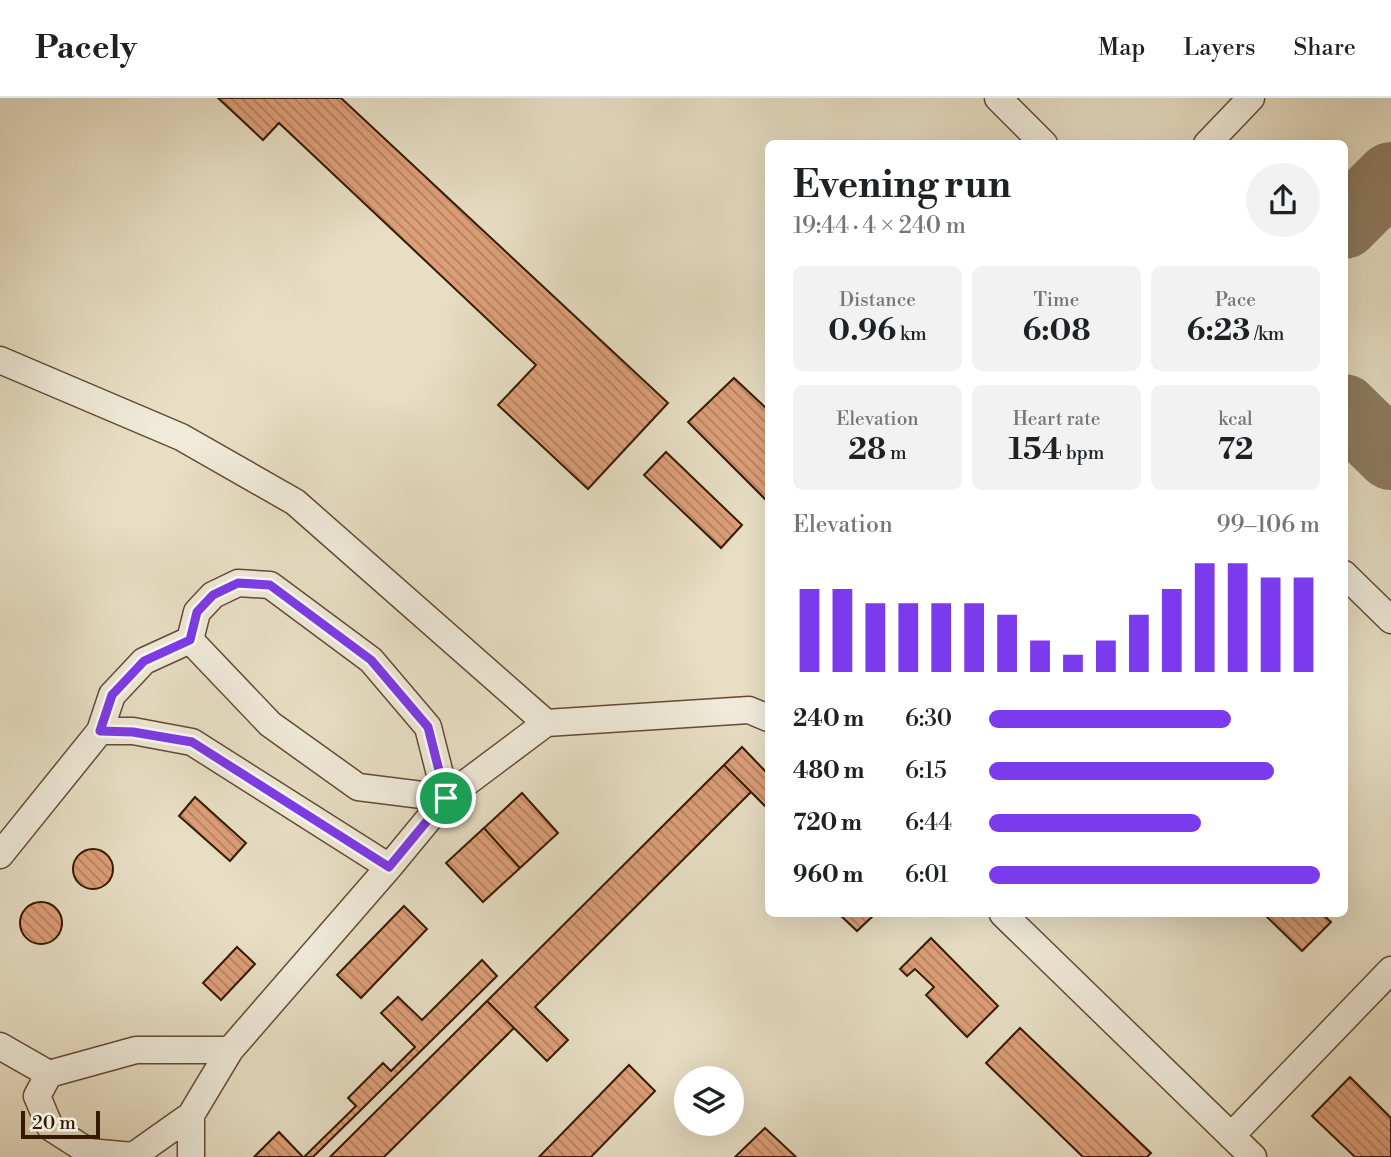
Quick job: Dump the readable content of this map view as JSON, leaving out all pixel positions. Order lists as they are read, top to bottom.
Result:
{
  "scale_bar": "20 m",
  "page": {
    "header": "Pacely",
    "nav": ["Map", "Layers", "Share"],
    "heading": ["Evening run", "19:44 · 4 × 240 m"],
    "stats": [
      ["Distance", "0.96 km"],
      ["Time", "6:08"],
      ["Pace", "6:23 /km"],
      ["Elevation", "28 m"],
      ["Heart rate", "154 bpm"],
      ["kcal", "72"]
    ],
    "chart": ["Elevation", "99–106 m"],
    "list": [
      {
        "name": "240 m",
        "note": "6:30"
      },
      {
        "name": "480 m",
        "note": "6:15"
      },
      {
        "name": "720 m",
        "note": "6:44"
      },
      {
        "name": "960 m",
        "note": "6:01"
      }
    ],
    "scale": "20 m"
  }
}
